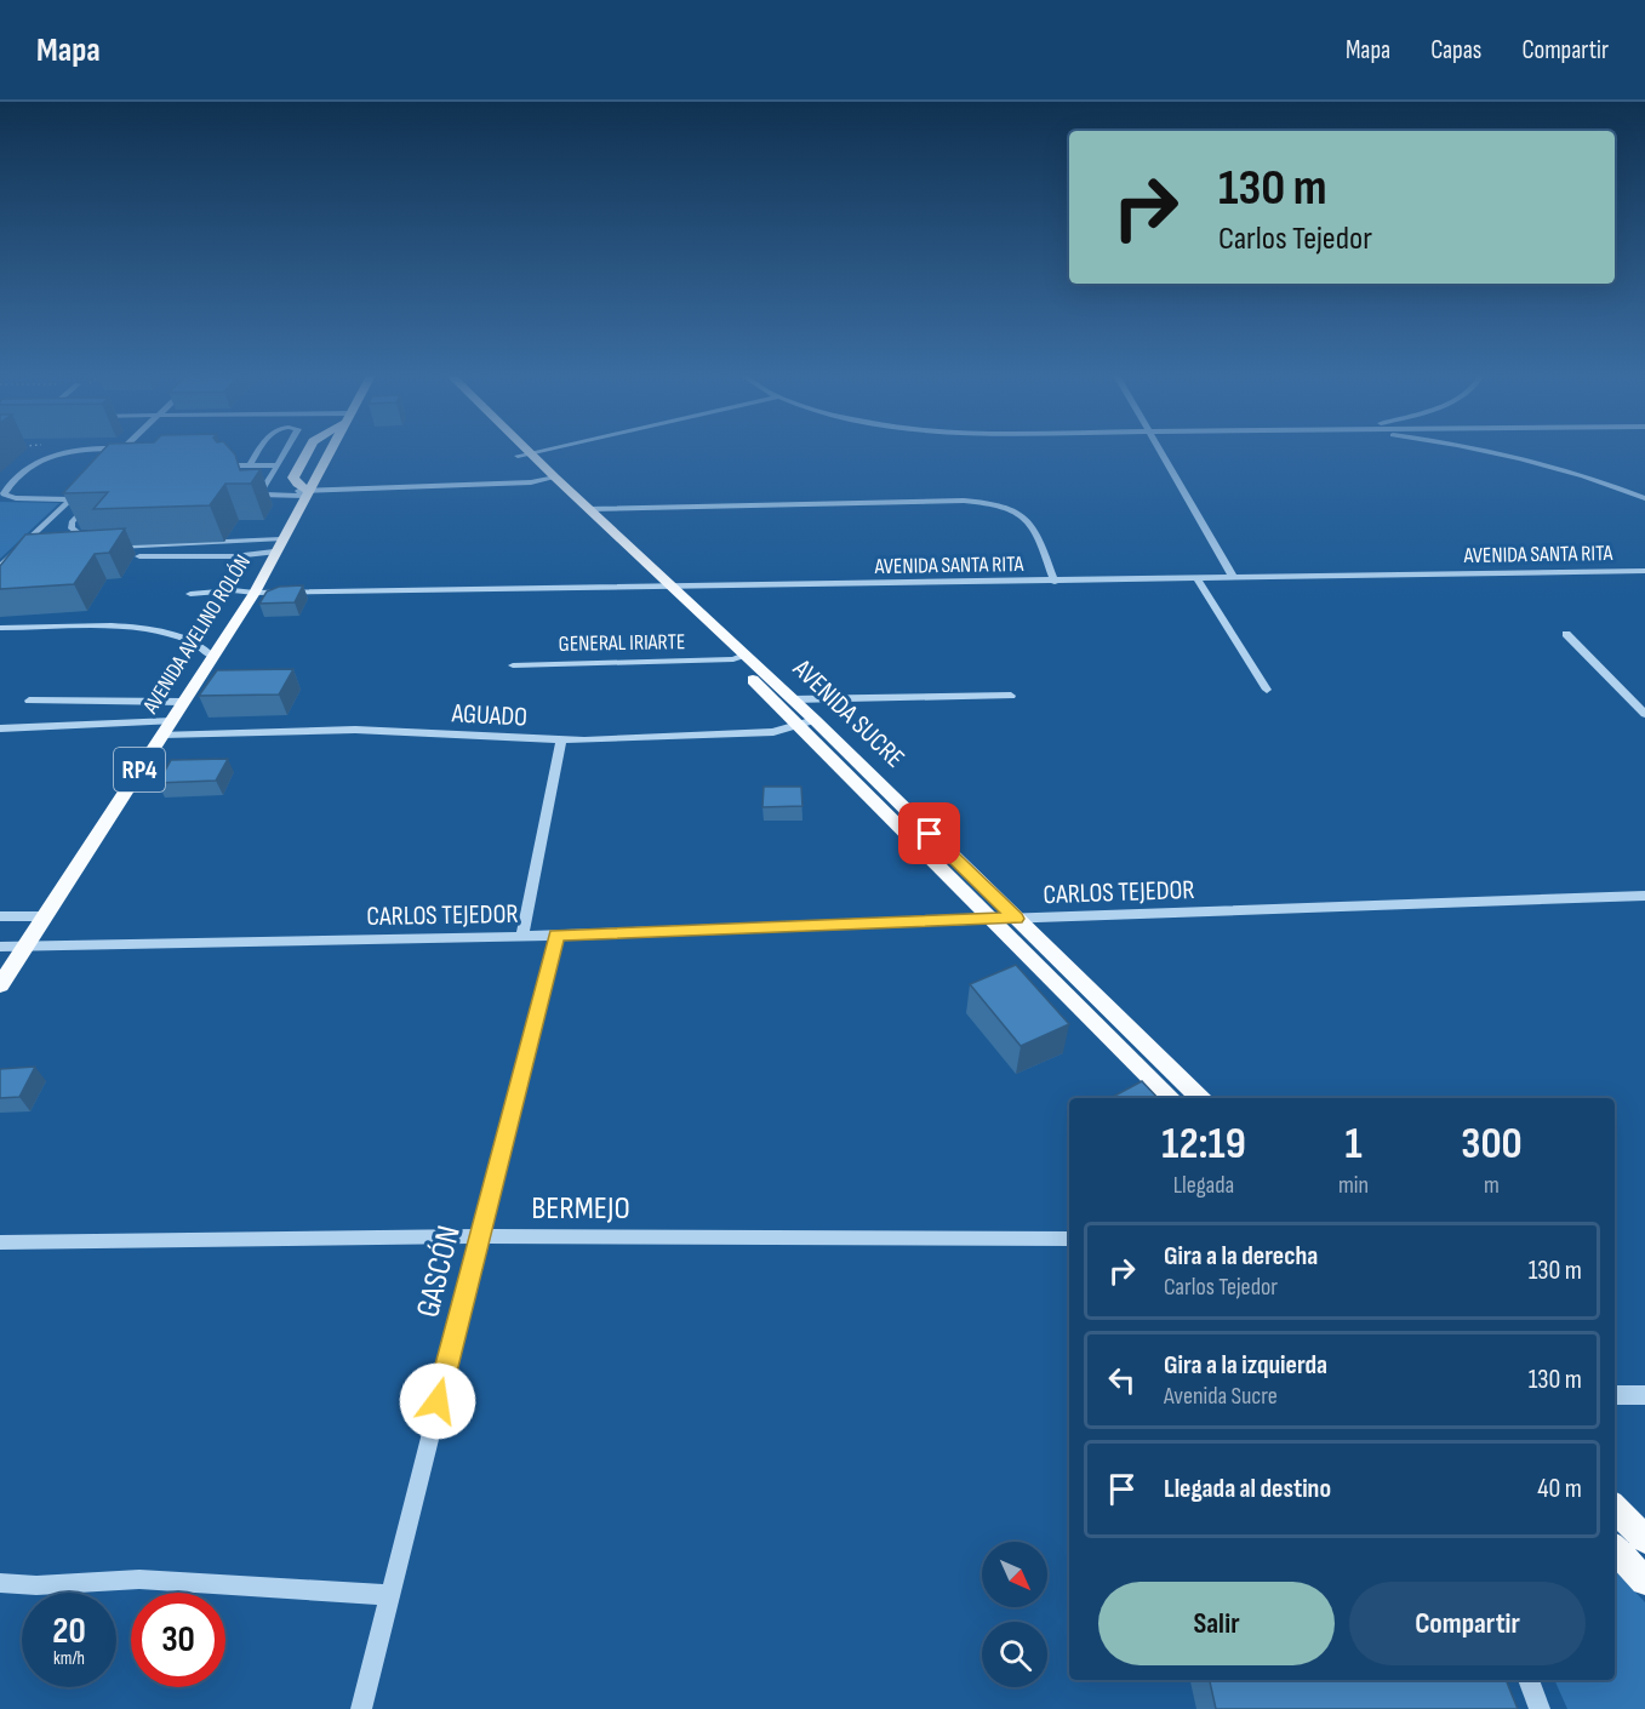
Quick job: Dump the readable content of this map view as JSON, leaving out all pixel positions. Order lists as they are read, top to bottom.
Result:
{
  "streets": {
    "main road": ["AVENIDA AVELINO ROLÓN", "AVENIDA SUCRE", "RP4"],
    "street": [
      "AVENIDA SANTA RITA",
      "GENERAL IRIARTE",
      "AGUADO",
      "CARLOS TEJEDOR",
      "BERMEJO",
      "GASCÓN"
    ]
  },
  "crossings": [
    ["AVENIDA SANTA RITA", "AVENIDA AVELINO ROLÓN"],
    ["AVENIDA SANTA RITA", "AVENIDA SUCRE"],
    ["AVENIDA AVELINO ROLÓN", "AGUADO"],
    ["AVENIDA AVELINO ROLÓN", "CARLOS TEJEDOR"],
    ["GENERAL IRIARTE", "AVENIDA SUCRE"],
    ["AVENIDA SUCRE", "AGUADO"],
    ["AVENIDA SUCRE", "CARLOS TEJEDOR"],
    ["CARLOS TEJEDOR", "GASCÓN"],
    ["BERMEJO", "GASCÓN"]
  ],
  "north": "bottom right",
  "page": {
    "header": "Mapa",
    "nav": ["Mapa", "Capas", "Compartir"],
    "turn": ["130 m", "Carlos Tejedor"],
    "eta": [
      "12:19",
      "Llegada",
      "1",
      "min",
      "300",
      "m"
    ],
    "list": [
      {
        "name": "Gira a la derecha",
        "note": "Carlos Tejedor",
        "value": "130 m"
      },
      {
        "name": "Gira a la izquierda",
        "note": "Avenida Sucre",
        "value": "130 m"
      },
      {
        "name": "Llegada al destino",
        "value": "40 m"
      }
    ],
    "buttons": ["Salir", "Compartir"],
    "speed": "20 km/h",
    "limit": "30"
  }
}
